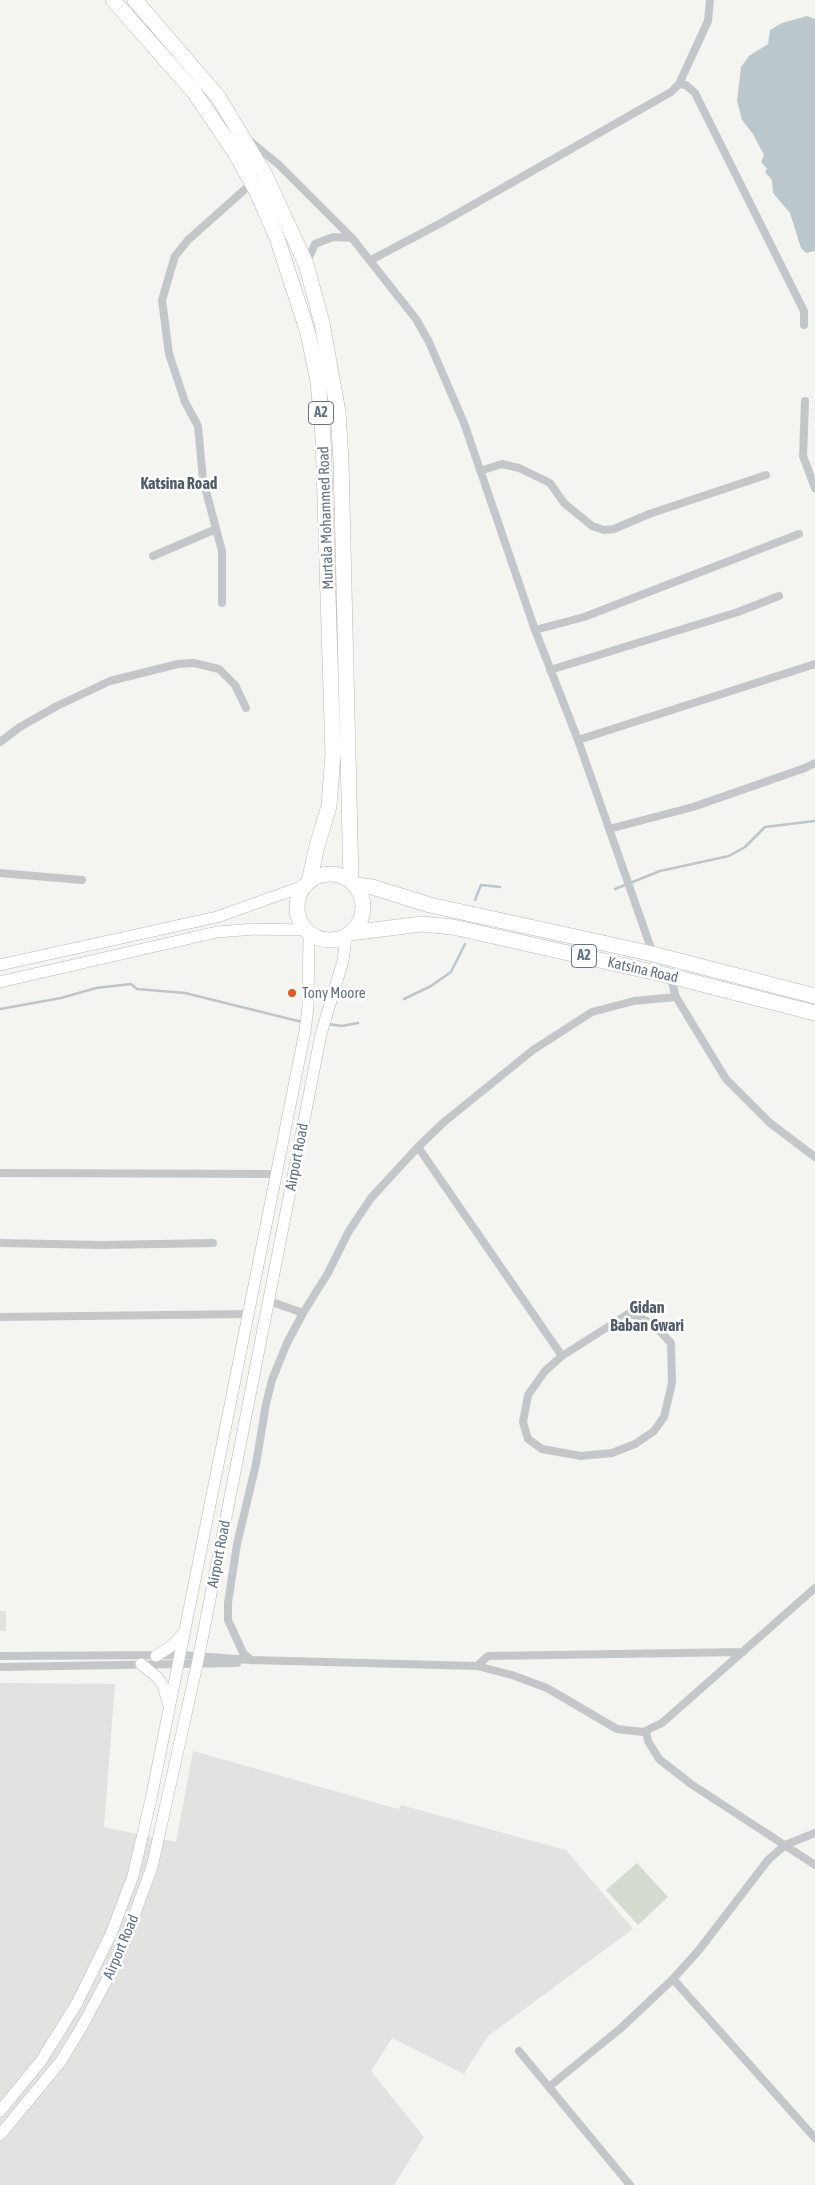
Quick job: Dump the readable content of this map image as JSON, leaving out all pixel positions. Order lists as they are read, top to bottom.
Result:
{
  "streets": {
    "highway": ["A2", "Murtala Mohammed Road", "Katsina Road"],
    "street": ["Airport Road"]
  },
  "crossings": [
    ["A2", "Murtala Mohammed Road"],
    ["A2", "Katsina Road"],
    ["A2", "Airport Road"],
    ["Murtala Mohammed Road", "Katsina Road"],
    ["Murtala Mohammed Road", "Airport Road"],
    ["Katsina Road", "Airport Road"]
  ],
  "districts": ["Katsina Road", "Gidan Baban Gwari"],
  "places": ["Tony Moore"]
}
